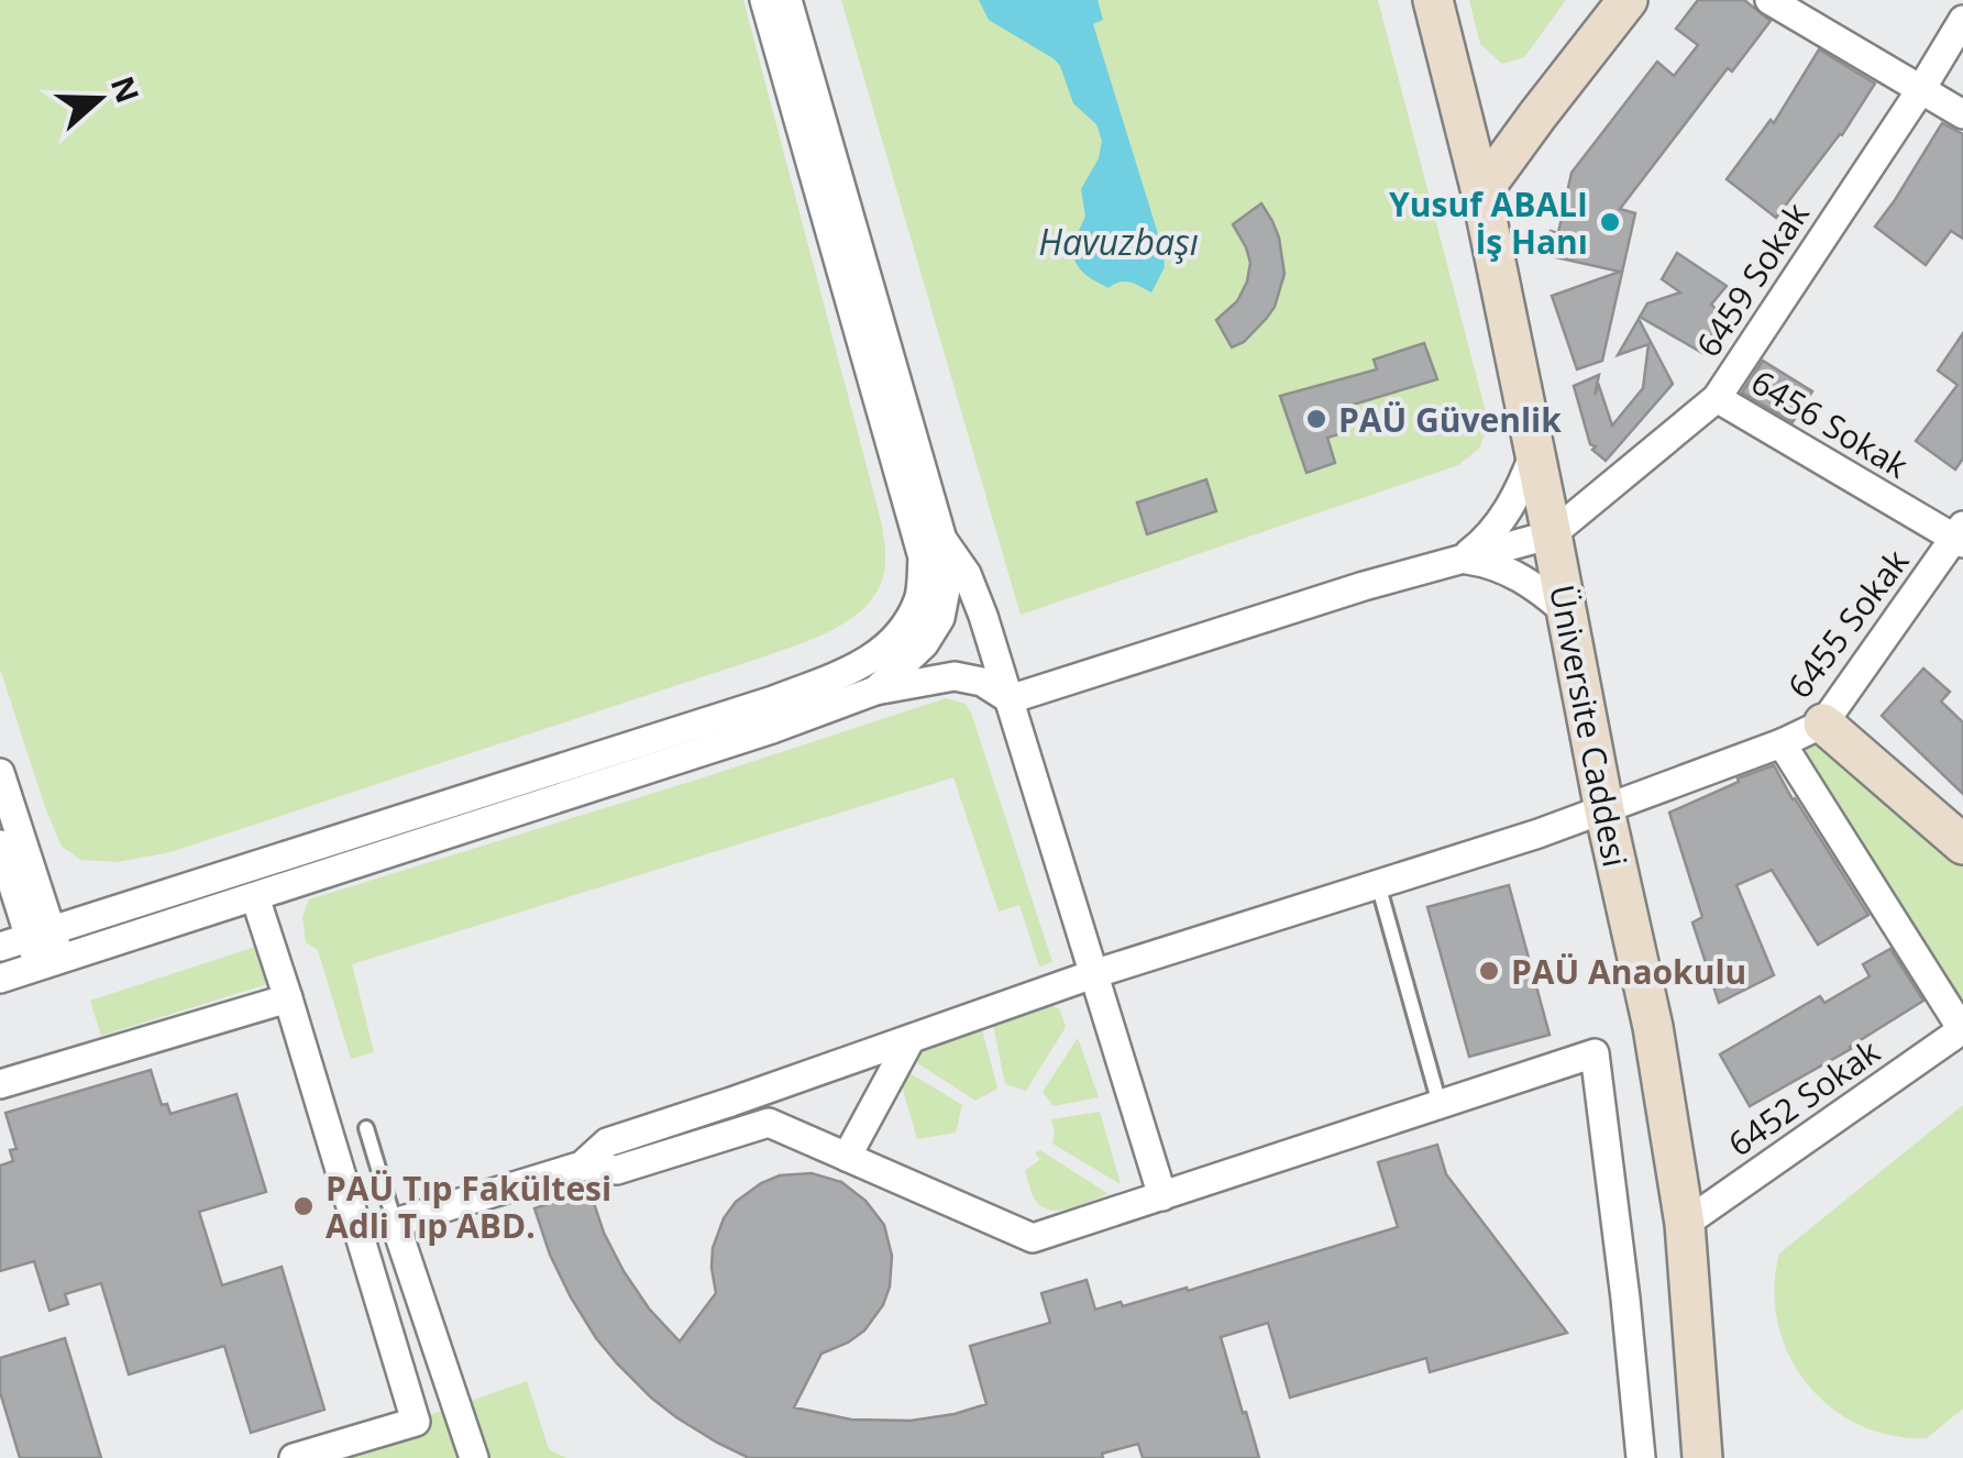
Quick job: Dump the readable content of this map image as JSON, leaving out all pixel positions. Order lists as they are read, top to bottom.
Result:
{
  "streets": {
    "main road": ["Üniversite Caddesi"],
    "street": [
      "6459 Sokak",
      "6456 Sokak",
      "6455 Sokak",
      "6452 Sokak"
    ]
  },
  "crossings": [
    ["6459 Sokak", "6456 Sokak"],
    ["6459 Sokak", "Üniversite Caddesi"],
    ["6456 Sokak", "6455 Sokak"],
    ["6455 Sokak", "Üniversite Caddesi"],
    ["Üniversite Caddesi", "6452 Sokak"]
  ],
  "water": ["Havuzbaşı"],
  "places": [
    "Yusuf ABALI İş Hanı",
    "PAÜ Güvenlik",
    "PAÜ Anaokulu",
    "PAÜ Tıp Fakültesi Adli Tıp ABD."
  ],
  "north": "right"
}
